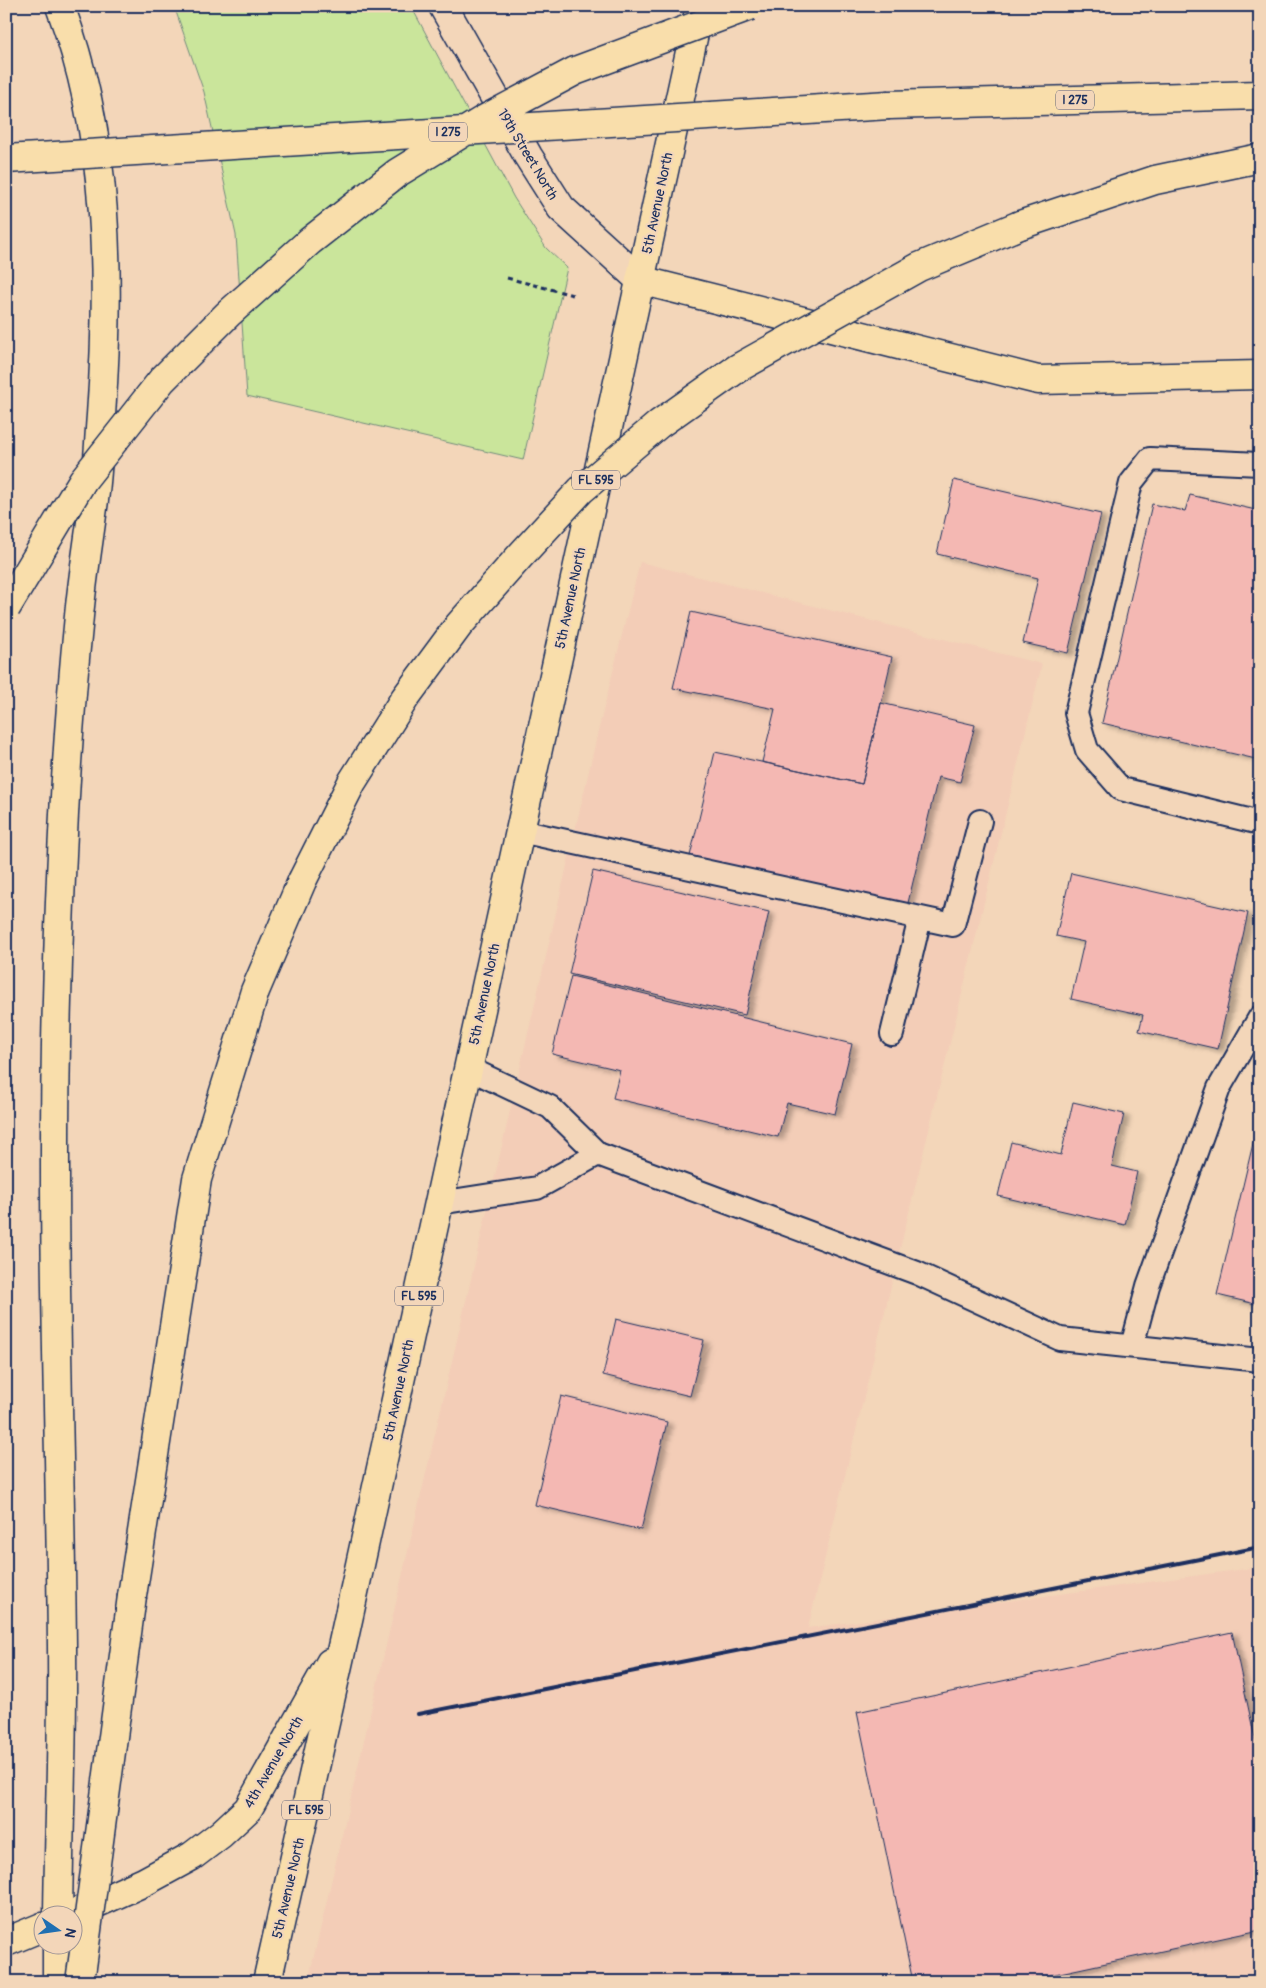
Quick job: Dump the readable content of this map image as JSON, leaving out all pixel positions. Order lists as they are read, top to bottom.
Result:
{
  "streets": {
    "main road": [
      "I 275",
      "5th Avenue North",
      "FL 595",
      "4th Avenue North"
    ],
    "street": ["19th Street North"]
  },
  "crossings": [
    ["19th Street North", "5th Avenue North"],
    ["5th Avenue North", "4th Avenue North"]
  ],
  "north": "right"
}
